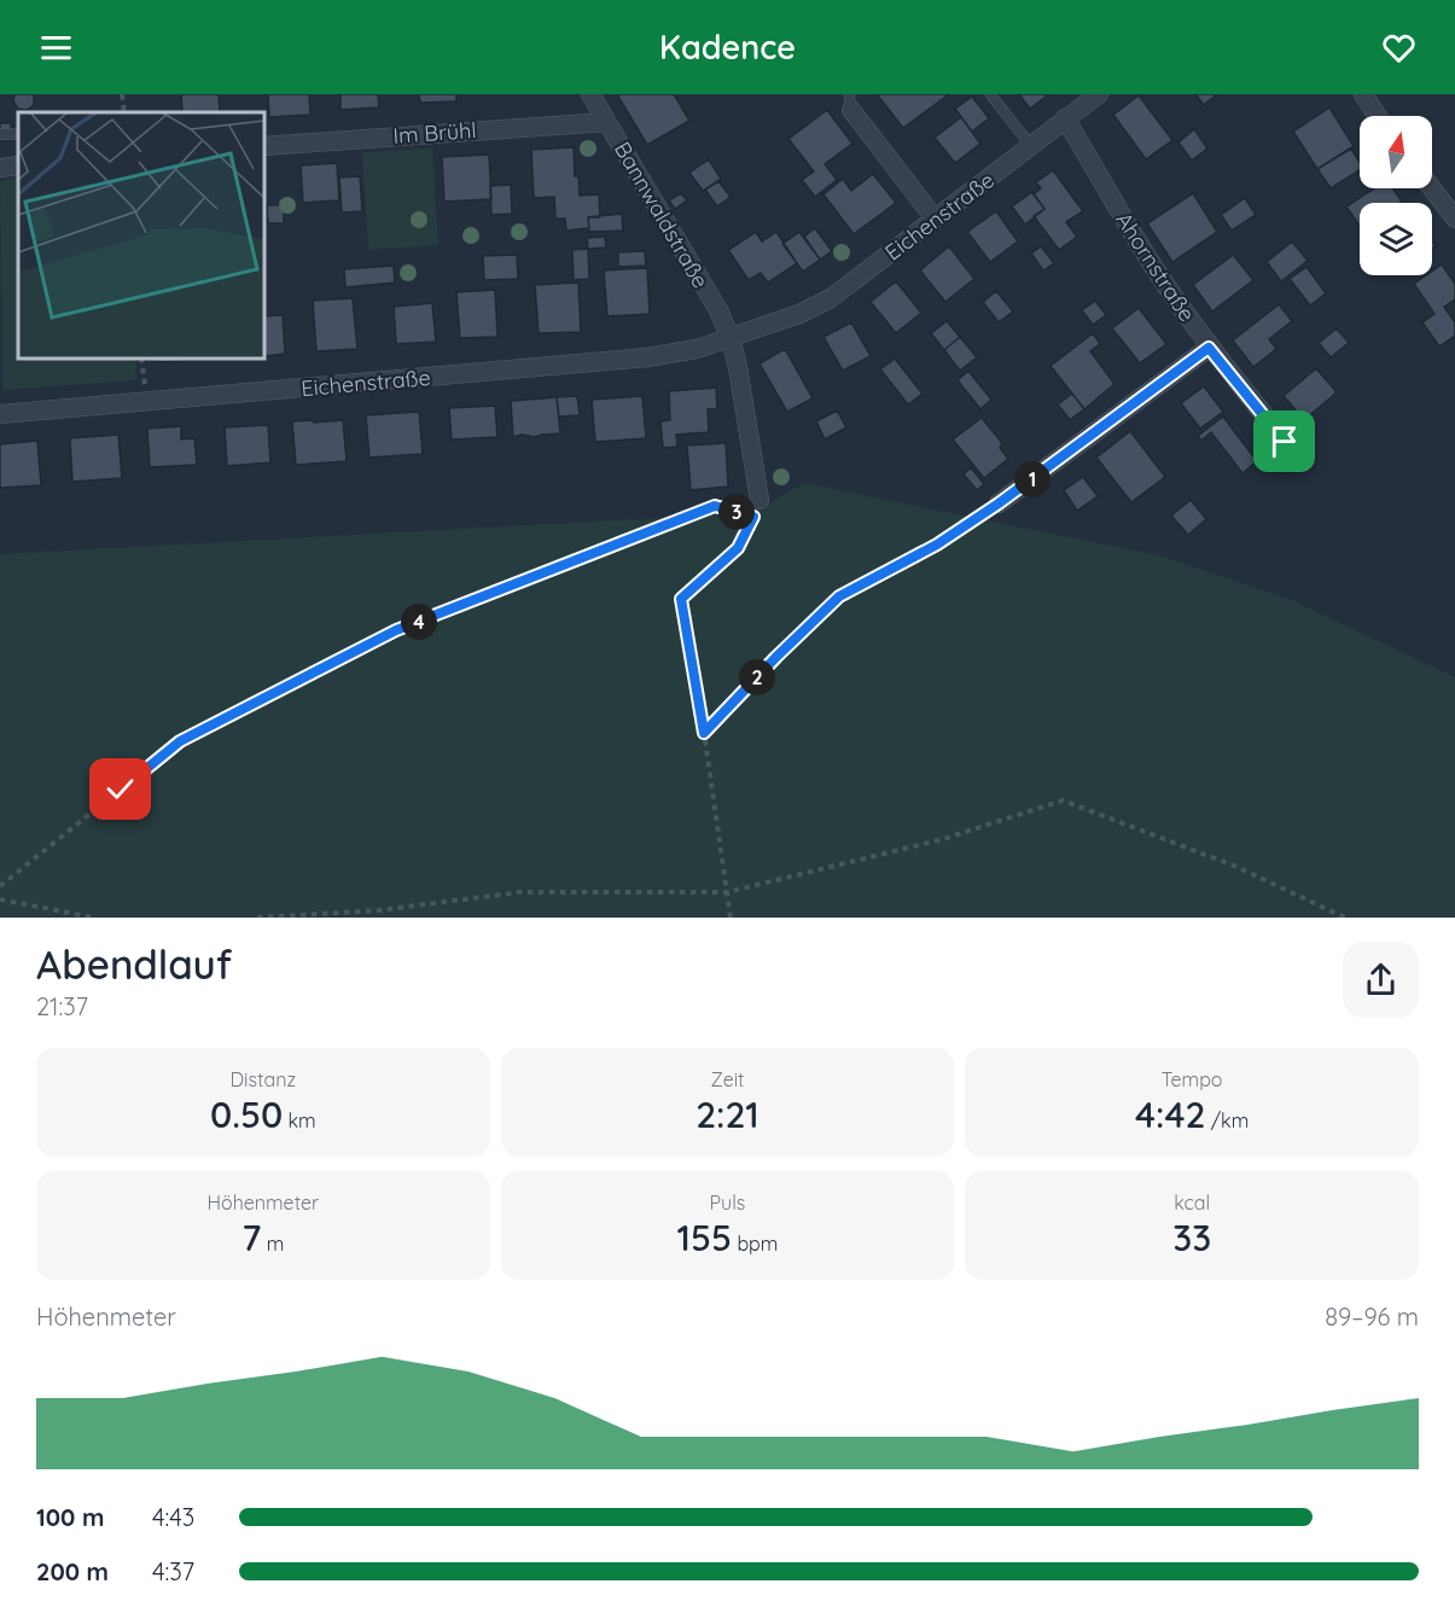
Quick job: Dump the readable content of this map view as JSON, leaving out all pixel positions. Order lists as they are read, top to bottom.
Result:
{
  "streets": {
    "street": [
      "Im Brühl",
      "Bannwaldstraße",
      "Eichenstraße",
      "Ahornstraße"
    ]
  },
  "crossings": [
    ["Im Brühl", "Bannwaldstraße"],
    ["Bannwaldstraße", "Eichenstraße"],
    ["Eichenstraße", "Ahornstraße"]
  ],
  "north": "top",
  "page": {
    "header": "Kadence",
    "pins": [
      "1",
      "3",
      "4",
      "2"
    ],
    "heading": ["Abendlauf", "21:37"],
    "stats": [
      ["Distanz", "0.50 km"],
      ["Zeit", "2:21"],
      ["Tempo", "4:42 /km"],
      ["Höhenmeter", "7 m"],
      ["Puls", "155 bpm"],
      ["kcal", "33"]
    ],
    "chart": ["Höhenmeter", "89–96 m"],
    "list": [
      {
        "name": "100 m",
        "note": "4:43"
      },
      {
        "name": "200 m",
        "note": "4:37"
      }
    ]
  }
}
